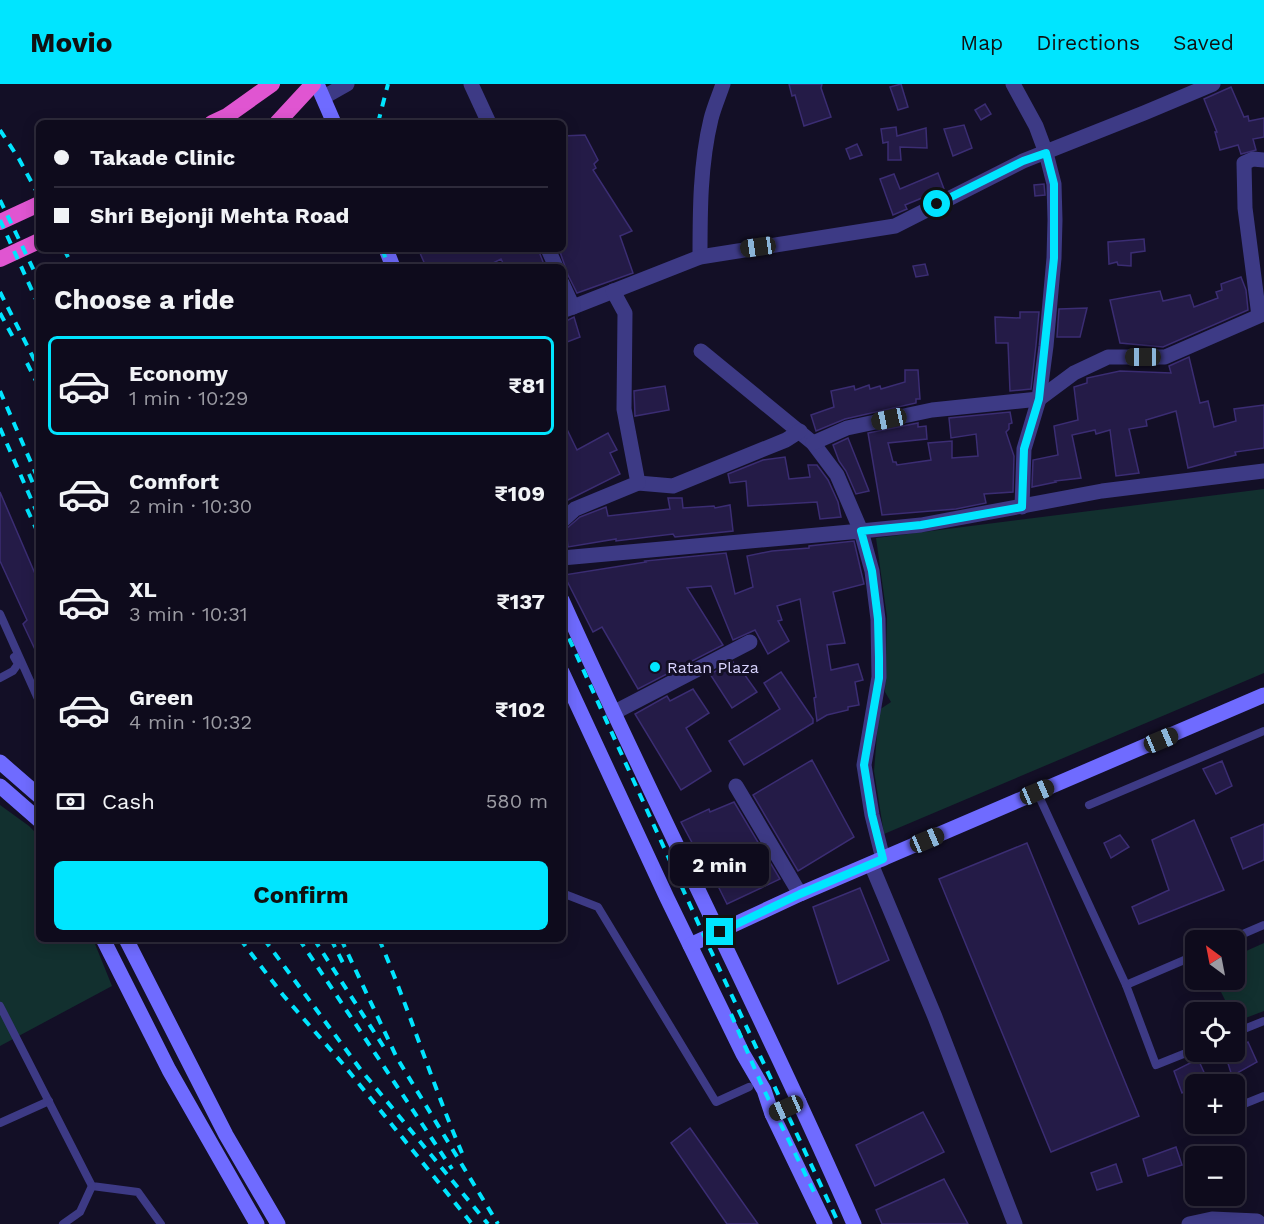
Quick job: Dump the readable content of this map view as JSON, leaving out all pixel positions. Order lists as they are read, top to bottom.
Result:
{
  "places": ["Ratan Plaza"],
  "north": "top left",
  "page": {
    "header": "Movio",
    "nav": ["Map", "Directions", "Saved"],
    "banner": ["Takade Clinic", "Shri Bejonji Mehta Road"],
    "heading": "Choose a ride",
    "list": [
      {
        "name": "Economy",
        "note": "1 min · 10:29",
        "value": "₹81"
      },
      {
        "name": "Comfort",
        "note": "2 min · 10:30",
        "value": "₹109"
      },
      {
        "name": "XL",
        "note": "3 min · 10:31",
        "value": "₹137"
      },
      {
        "name": "Green",
        "note": "4 min · 10:32",
        "value": "₹102"
      }
    ],
    "pay": ["Cash", "580 m"],
    "bubble": "2 min",
    "buttons": "Confirm",
    "map_buttons": ["+", "−"]
  }
}
